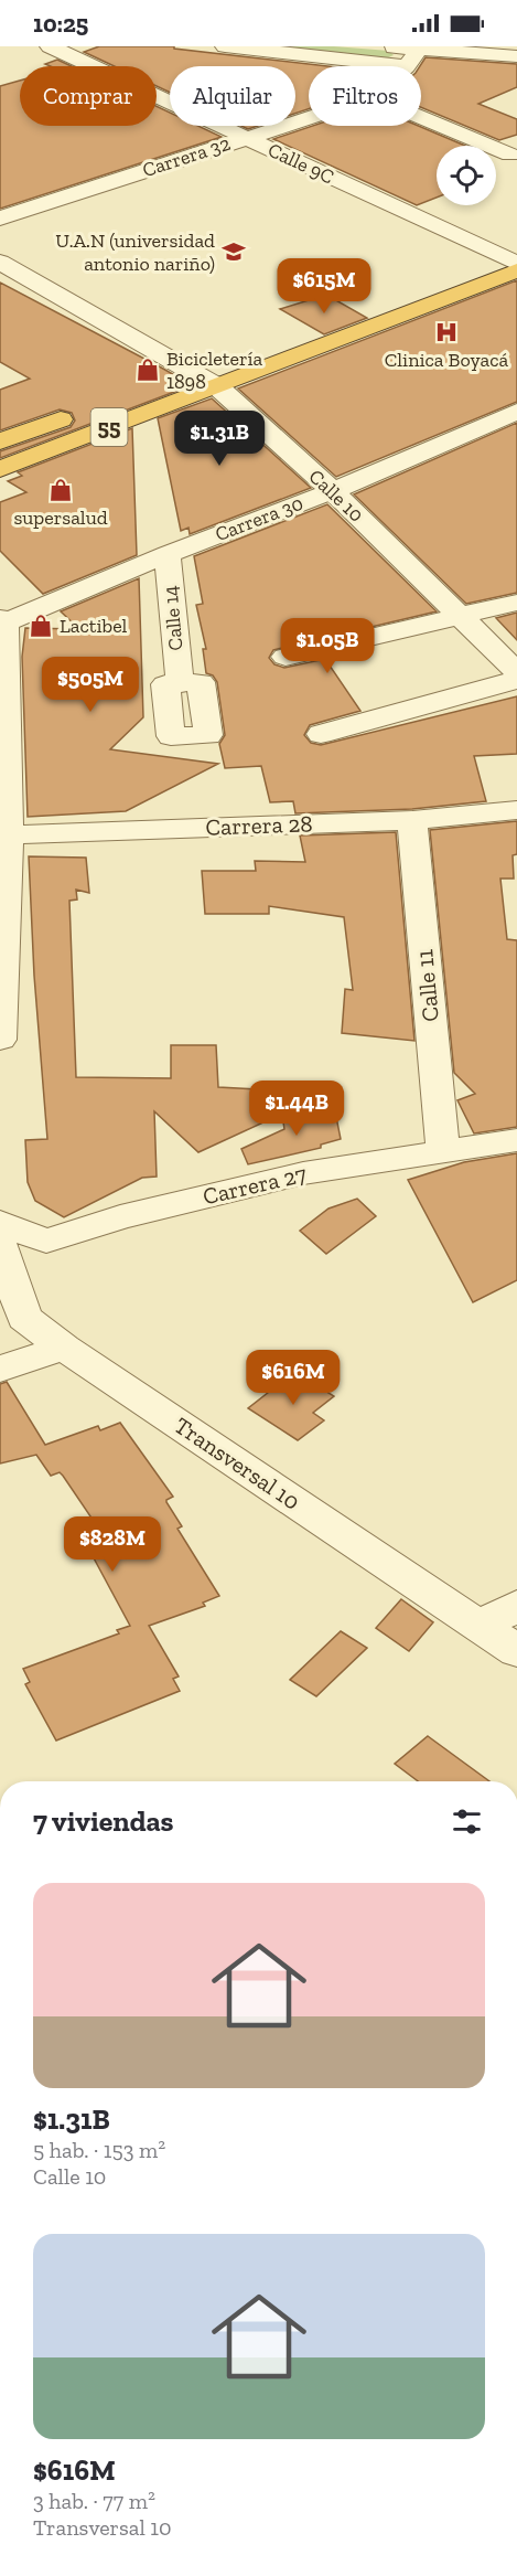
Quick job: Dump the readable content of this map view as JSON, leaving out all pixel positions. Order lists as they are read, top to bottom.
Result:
{
  "streets": {
    "highway": ["55"],
    "street": [
      "Carrera 32",
      "Calle 9C",
      "Calle 10",
      "Carrera 30",
      "Calle 14",
      "Carrera 28",
      "Calle 11",
      "Carrera 27",
      "Transversal 10"
    ]
  },
  "crossings": [
    ["Carrera 32", "Calle 9C"],
    ["55", "Calle 10"],
    ["Calle 10", "Carrera 30"],
    ["Carrera 30", "Calle 14"],
    ["Carrera 28", "Calle 11"],
    ["Calle 11", "Carrera 27"]
  ],
  "places": {
    "school or university": ["U.A.N (universidad antonio nariño)"],
    "hospital": ["Clinica Boyacá"],
    "shop": ["Bicicletería 1898", "supersalud", "Lactibel"]
  },
  "page": {
    "status": "10:25",
    "chip": ["Comprar", "Alquilar", "Filtros"],
    "price": [
      "$615M",
      "$1.31B",
      "$1.05B",
      "$505M",
      "$1.44B",
      "$616M",
      "$828M"
    ],
    "heading": "7 viviendas",
    "list": [
      {
        "name": "$1.31B",
        "note": "5 hab. · 153 m² · Calle 10"
      },
      {
        "name": "$616M",
        "note": "3 hab. · 77 m² · Transversal 10"
      }
    ]
  }
}
